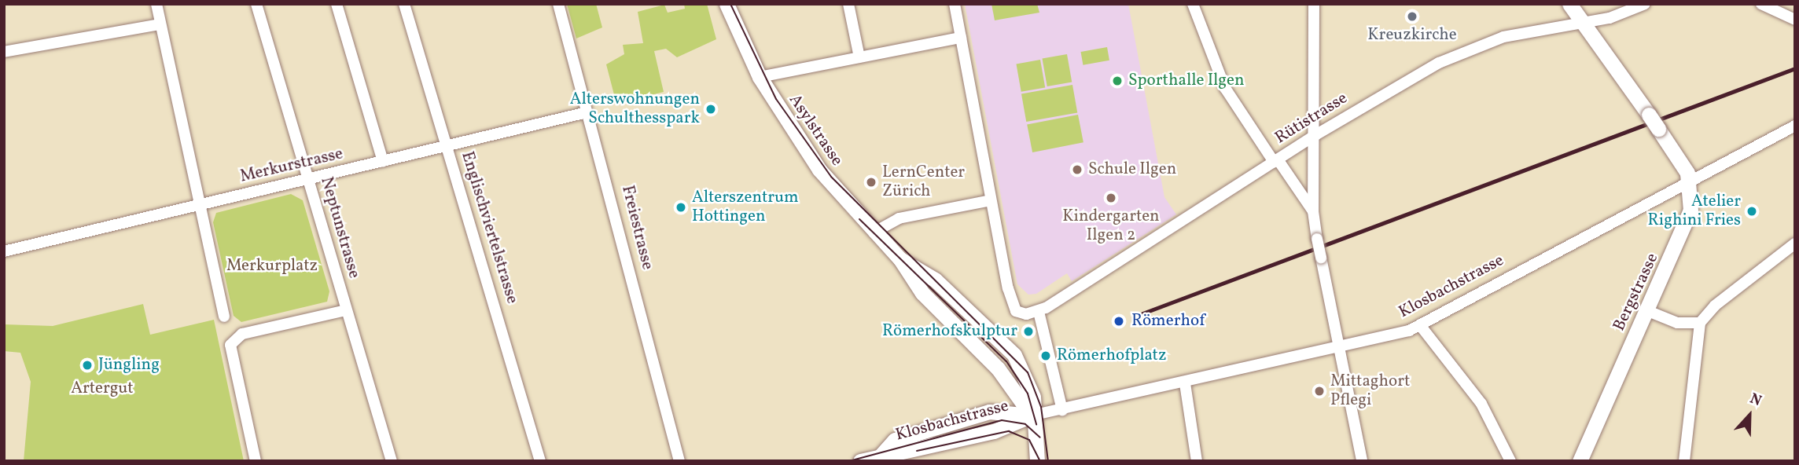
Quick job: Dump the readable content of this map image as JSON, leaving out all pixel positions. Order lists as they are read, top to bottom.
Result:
{
  "streets": {
    "main road": ["Asylstrasse", "Klosbachstrasse", "Bergstrasse"],
    "street": [
      "Rütistrasse",
      "Merkurstrasse",
      "Neptunstrasse",
      "Englischviertelstrasse",
      "Freiestrasse"
    ]
  },
  "crossings": [
    ["Asylstrasse", "Klosbachstrasse"],
    ["Merkurstrasse", "Neptunstrasse"],
    ["Merkurstrasse", "Englischviertelstrasse"],
    ["Merkurstrasse", "Freiestrasse"],
    ["Klosbachstrasse", "Bergstrasse"]
  ],
  "parks": ["Merkurplatz", "Artergut"],
  "places": [
    "Kreuzkirche",
    "Sporthalle Ilgen",
    "Alterswohnungen Schulthesspark",
    "Schule Ilgen",
    "LernCenter Zürich",
    "Kindergarten Ilgen 2",
    "Alterszentrum Hottingen",
    "Atelier Righini Fries",
    "Römerhof",
    "Römerhofskulptur",
    "Römerhofplatz",
    "Jüngling",
    "Mittaghort Pflegi"
  ],
  "north": "top"
}
